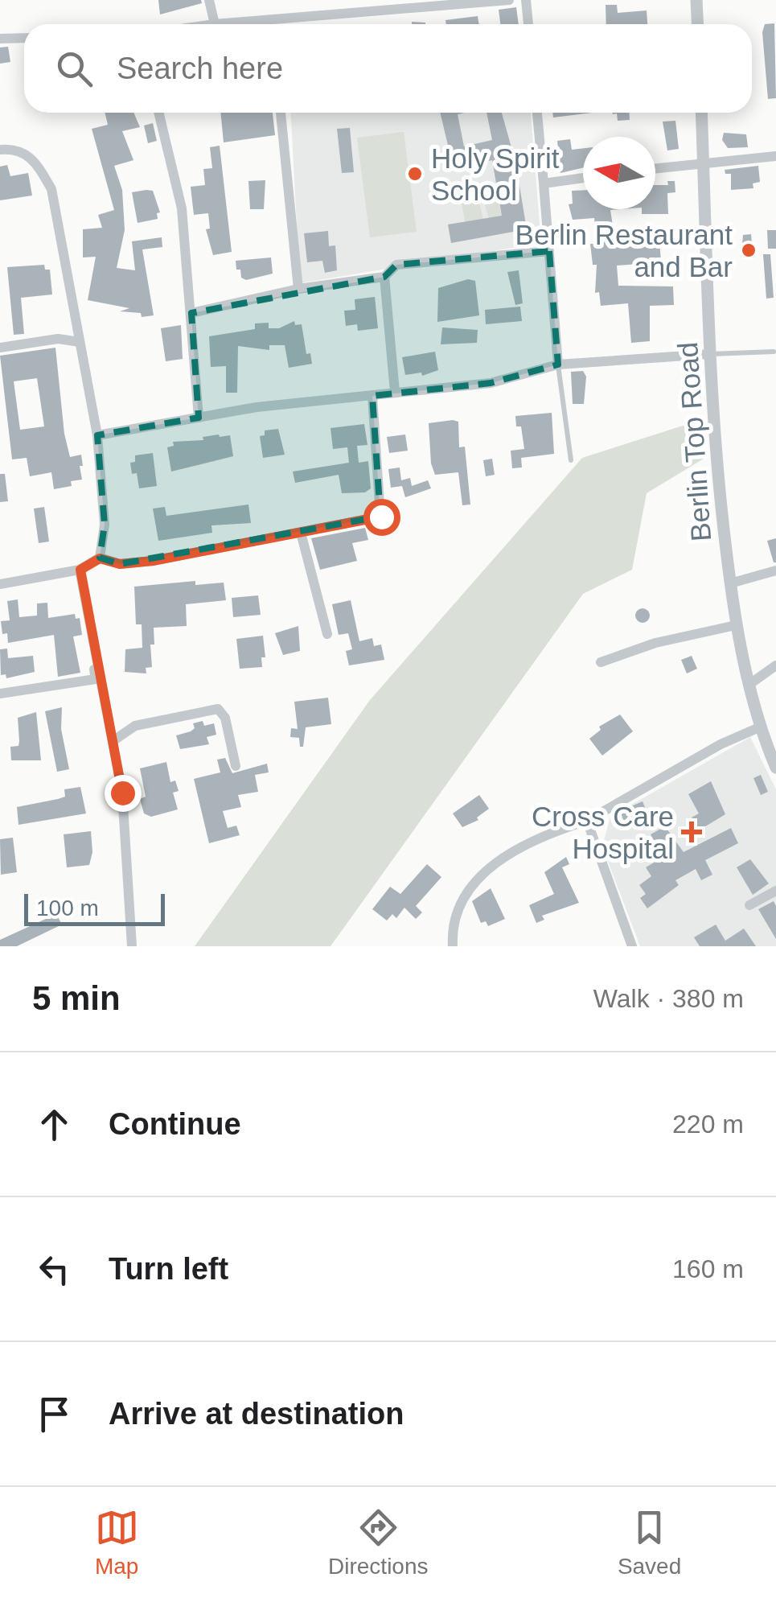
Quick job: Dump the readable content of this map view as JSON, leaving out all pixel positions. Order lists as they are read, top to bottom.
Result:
{
  "streets": {
    "street": ["Berlin Top Road"]
  },
  "places": {
    "other": ["Holy Spirit School", "Berlin Restaurant and Bar"],
    "health": ["Cross Care Hospital"]
  },
  "scale_bar": "100 m",
  "north": "left",
  "page": {
    "search": "Search here",
    "scale": "100 m",
    "heading": ["5 min", "Walk · 380 m"],
    "list": [
      ["Continue", "220 m"],
      ["Turn left", "160 m"],
      "Arrive at destination"
    ],
    "nav": ["Map", "Directions", "Saved"]
  }
}
